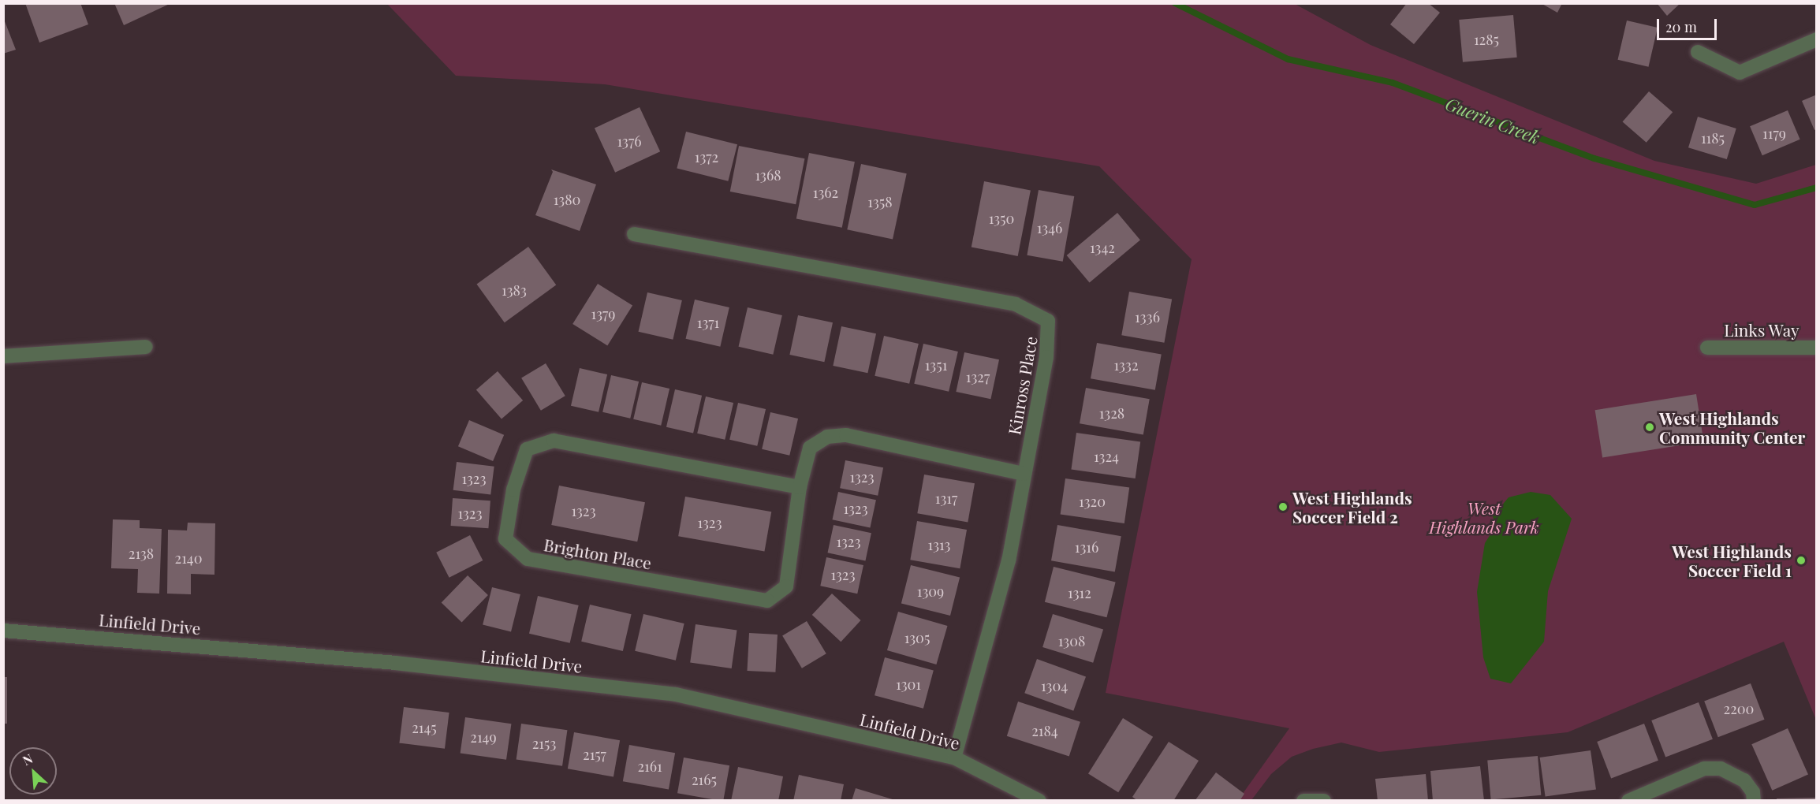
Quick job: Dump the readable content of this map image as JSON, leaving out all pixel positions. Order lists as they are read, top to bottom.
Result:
{
  "streets": {
    "street": [
      "Links Way",
      "Kinross Place",
      "Brighton Place",
      "Linfield Drive"
    ]
  },
  "crossings": [
    ["Kinross Place", "Brighton Place"],
    ["Kinross Place", "Linfield Drive"]
  ],
  "water": ["Guerin Creek"],
  "parks": ["West Highlands Park"],
  "places": ["West Highlands Community Center", "West Highlands Soccer Field 2", "West Highlands Soccer Field 1"],
  "house_numbers": [
    "1285",
    "1179",
    "1185",
    "1376",
    "1372",
    "1368",
    "1362",
    "1380",
    "1358",
    "1350",
    "1346",
    "1342",
    "1383",
    "1379",
    "1336",
    "1371",
    "1351",
    "1332",
    "1327",
    "1328",
    "1324",
    "1323",
    "1323",
    "1317",
    "1320",
    "1323",
    "1323",
    "1323",
    "1323",
    "1323",
    "1313",
    "1316",
    "2138",
    "2140",
    "1323",
    "1309",
    "1312",
    "1305",
    "1308",
    "1301",
    "1304",
    "2200",
    "2145",
    "2184",
    "2149",
    "2153",
    "2157",
    "2161",
    "2165"
  ],
  "scale_bar": "20 m",
  "north": "top left"
}
